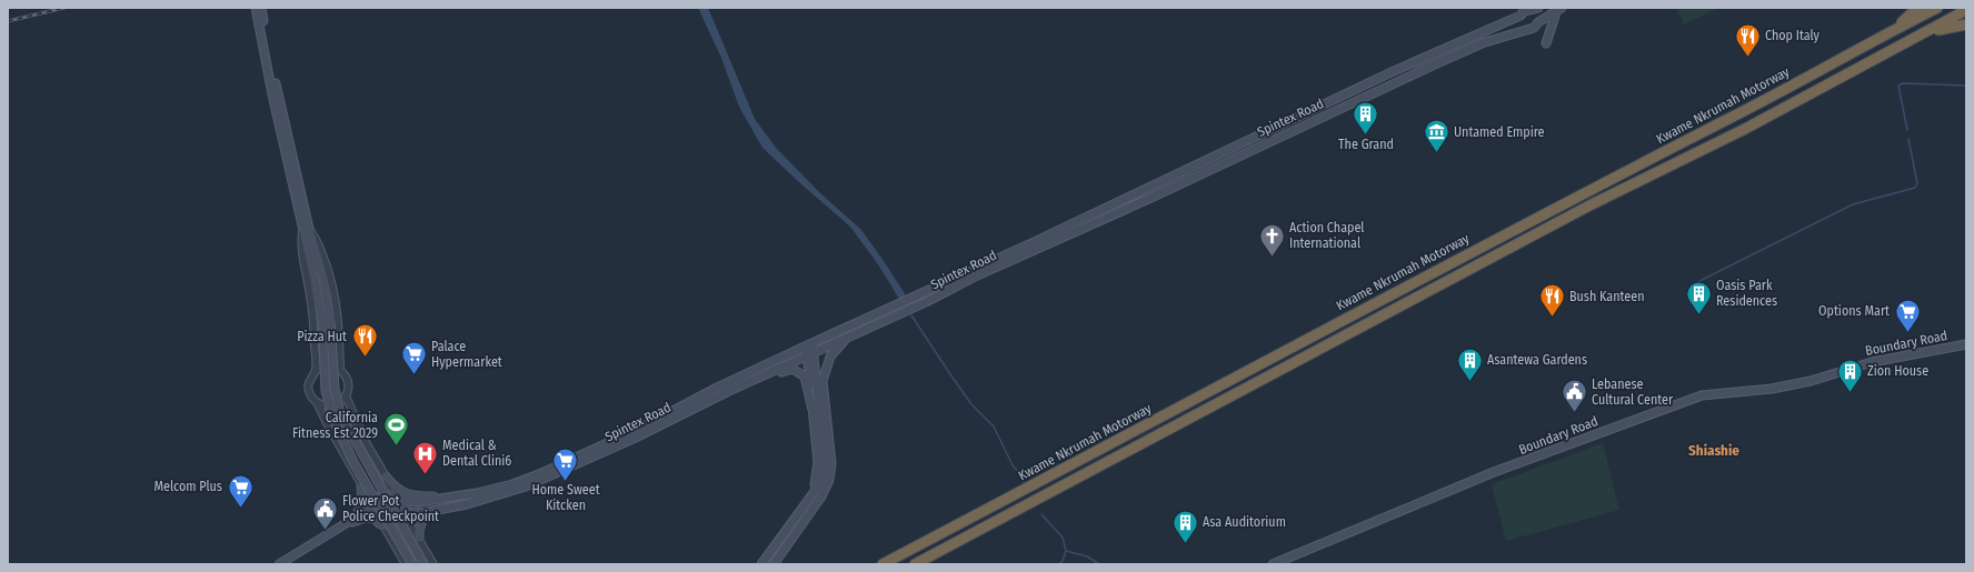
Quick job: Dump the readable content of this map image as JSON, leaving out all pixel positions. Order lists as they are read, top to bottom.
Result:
{
  "streets": {
    "highway": ["Kwame Nkrumah Motorway"],
    "main road": ["Spintex Road", "Boundary Road"]
  },
  "districts": ["Shiashie"],
  "places": {
    "restaurant": ["Chop Italy", "Bush Kanteen", "Pizza Hut"],
    "building": [
      "The Grand",
      "Oasis Park Residences",
      "Asantewa Gardens",
      "Zion House",
      "Asa Auditorium"
    ],
    "museum": ["Untamed Empire"],
    "church": ["Action Chapel International"],
    "supermarket": [
      "Options Mart",
      "Palace Hypermarket",
      "Home Sweet Kitcken",
      "Melcom Plus"
    ],
    "public building": ["Lebanese Cultural Center", "Flower Pot Police Checkpoint"],
    "sports": ["California Fitness Est 2029"],
    "hospital": ["Medical & Dental Clini6"]
  }
}
